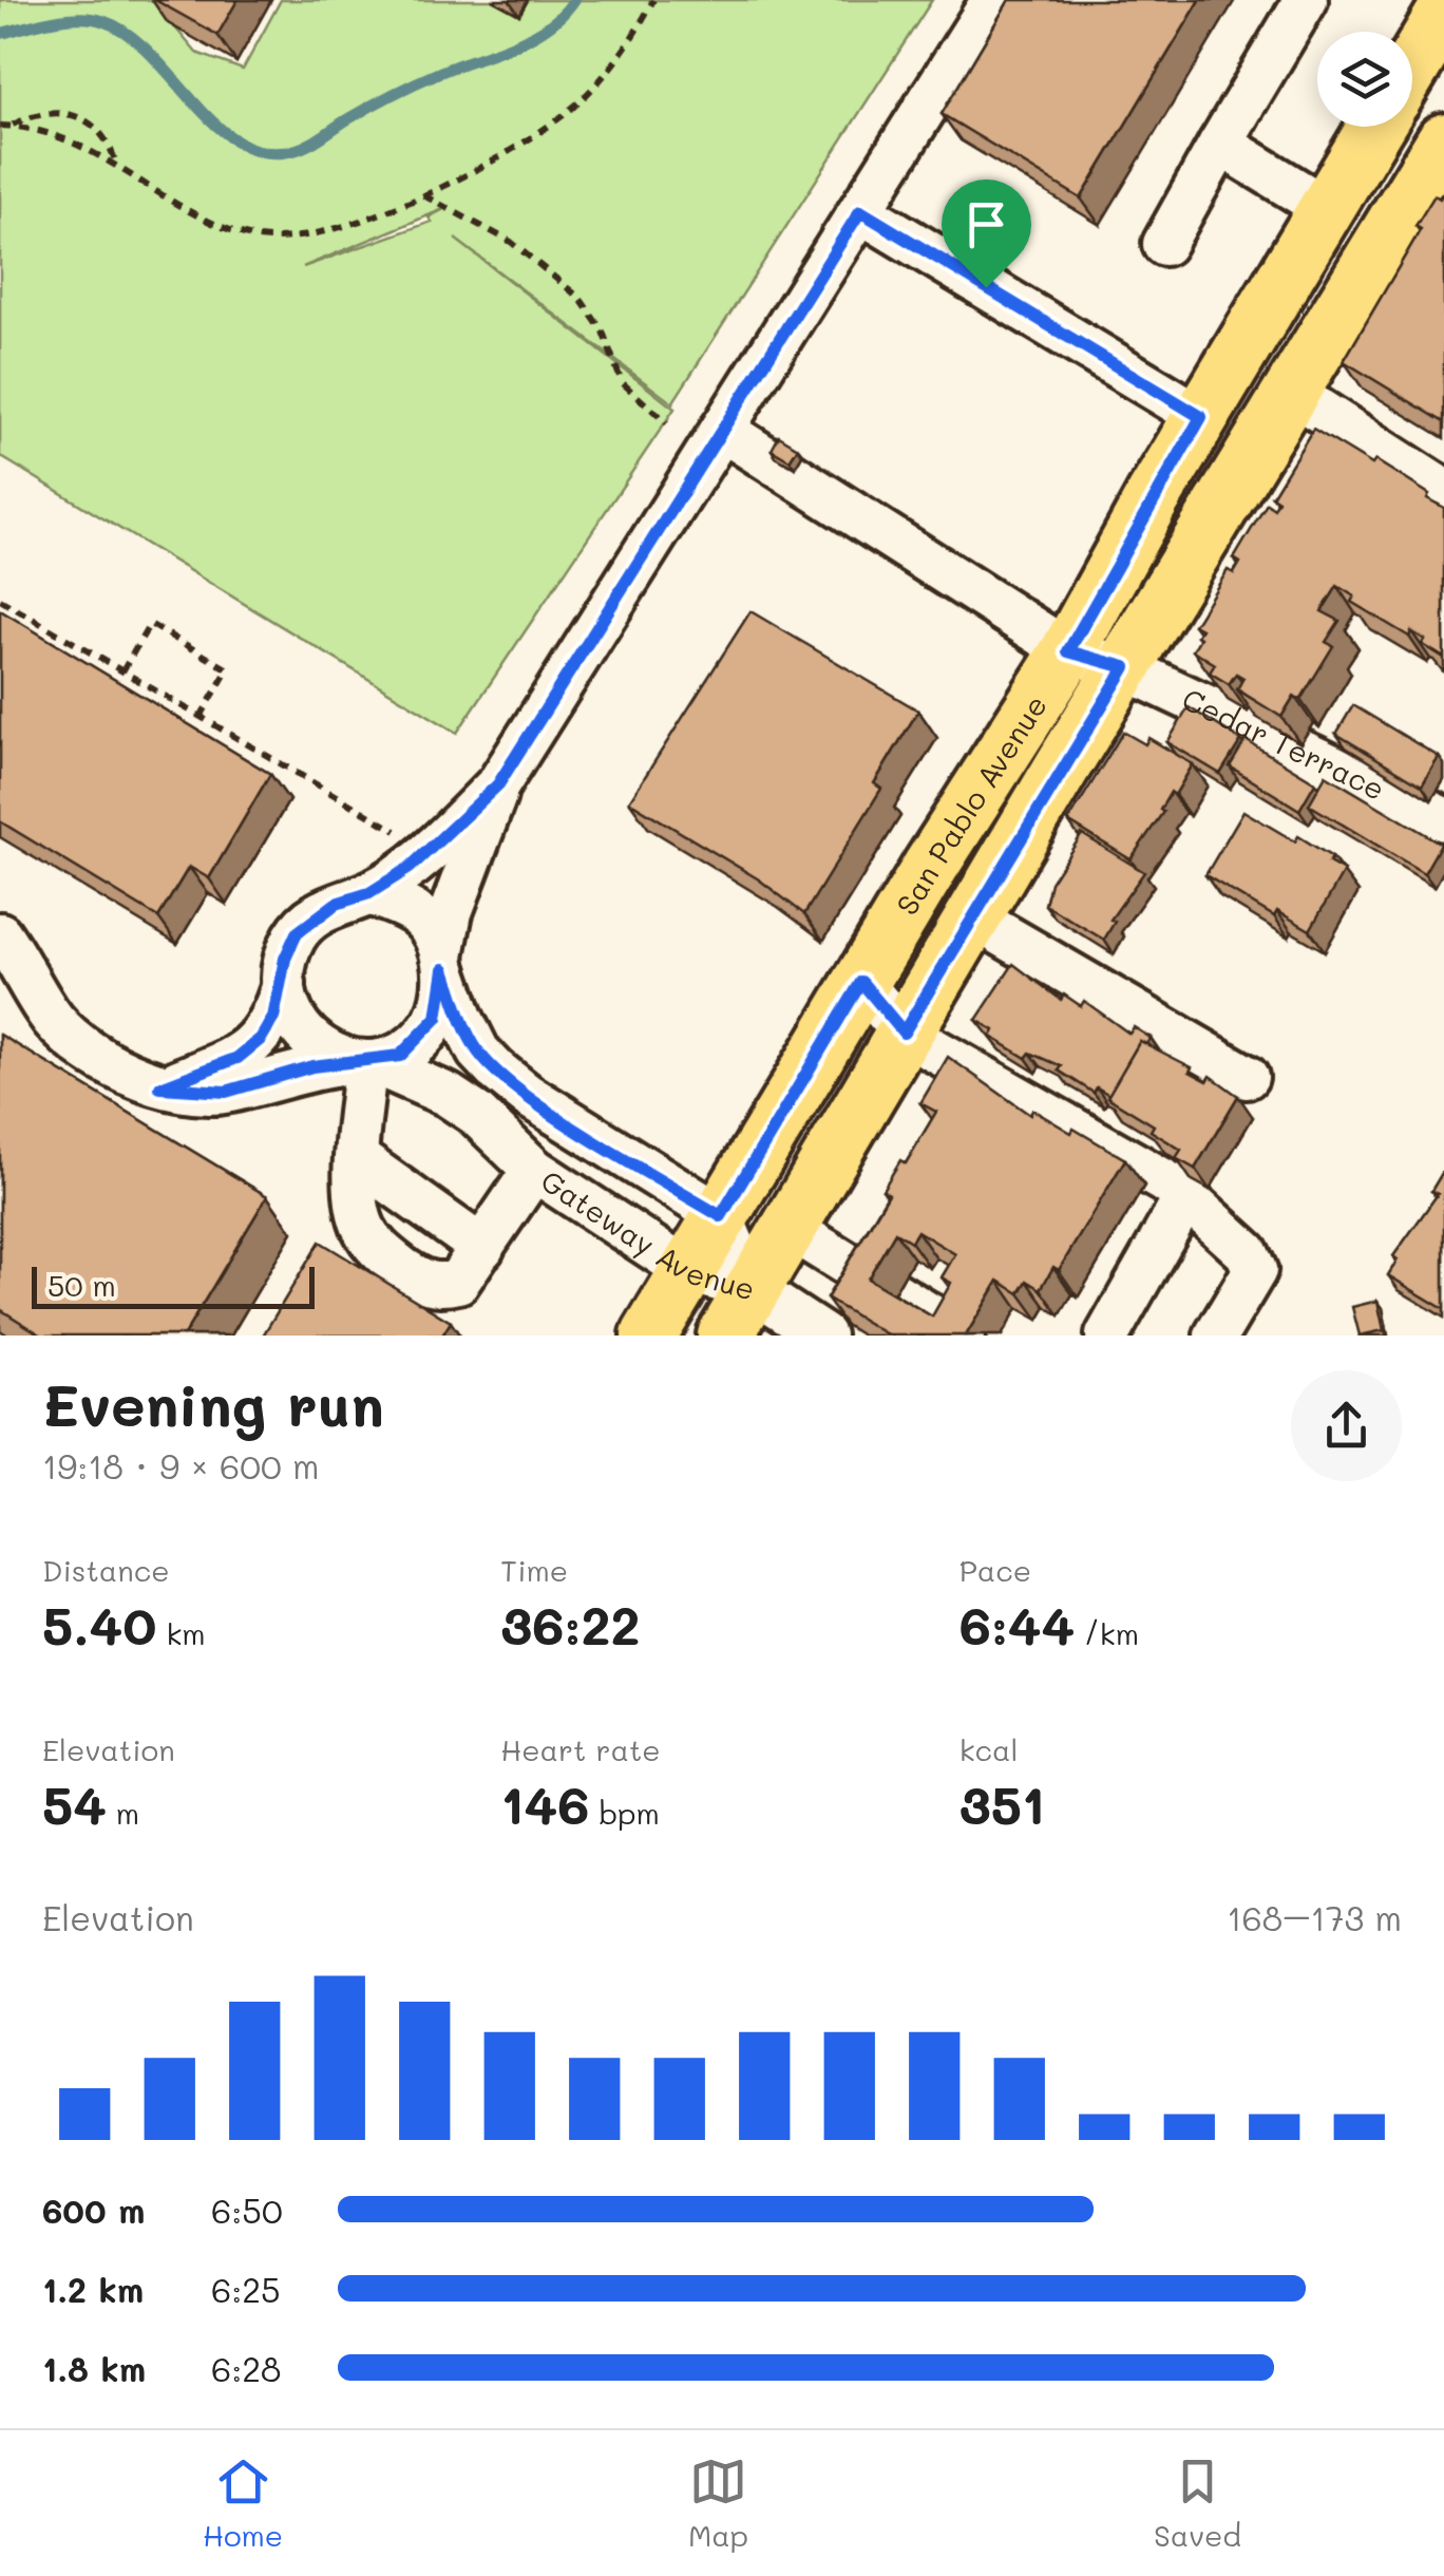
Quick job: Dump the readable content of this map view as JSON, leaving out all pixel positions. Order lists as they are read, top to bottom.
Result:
{
  "streets": {
    "main road": ["San Pablo Avenue"],
    "street": ["Cedar Terrace", "Gateway Avenue"]
  },
  "crossings": [
    ["Cedar Terrace", "San Pablo Avenue"],
    ["San Pablo Avenue", "Gateway Avenue"]
  ],
  "scale_bar": "50 m",
  "page": {
    "scale": "50 m",
    "heading": ["Evening run", "19:18 · 9 × 600 m"],
    "stats": [
      ["Distance", "5.40 km"],
      ["Time", "36:22"],
      ["Pace", "6:44 /km"],
      ["Elevation", "54 m"],
      ["Heart rate", "146 bpm"],
      ["kcal", "351"]
    ],
    "chart": ["Elevation", "168–173 m"],
    "list": [
      {
        "name": "600 m",
        "note": "6:50"
      },
      {
        "name": "1.2 km",
        "note": "6:25"
      },
      {
        "name": "1.8 km",
        "note": "6:28"
      }
    ],
    "tabs": ["Home", "Map", "Saved"]
  }
}
